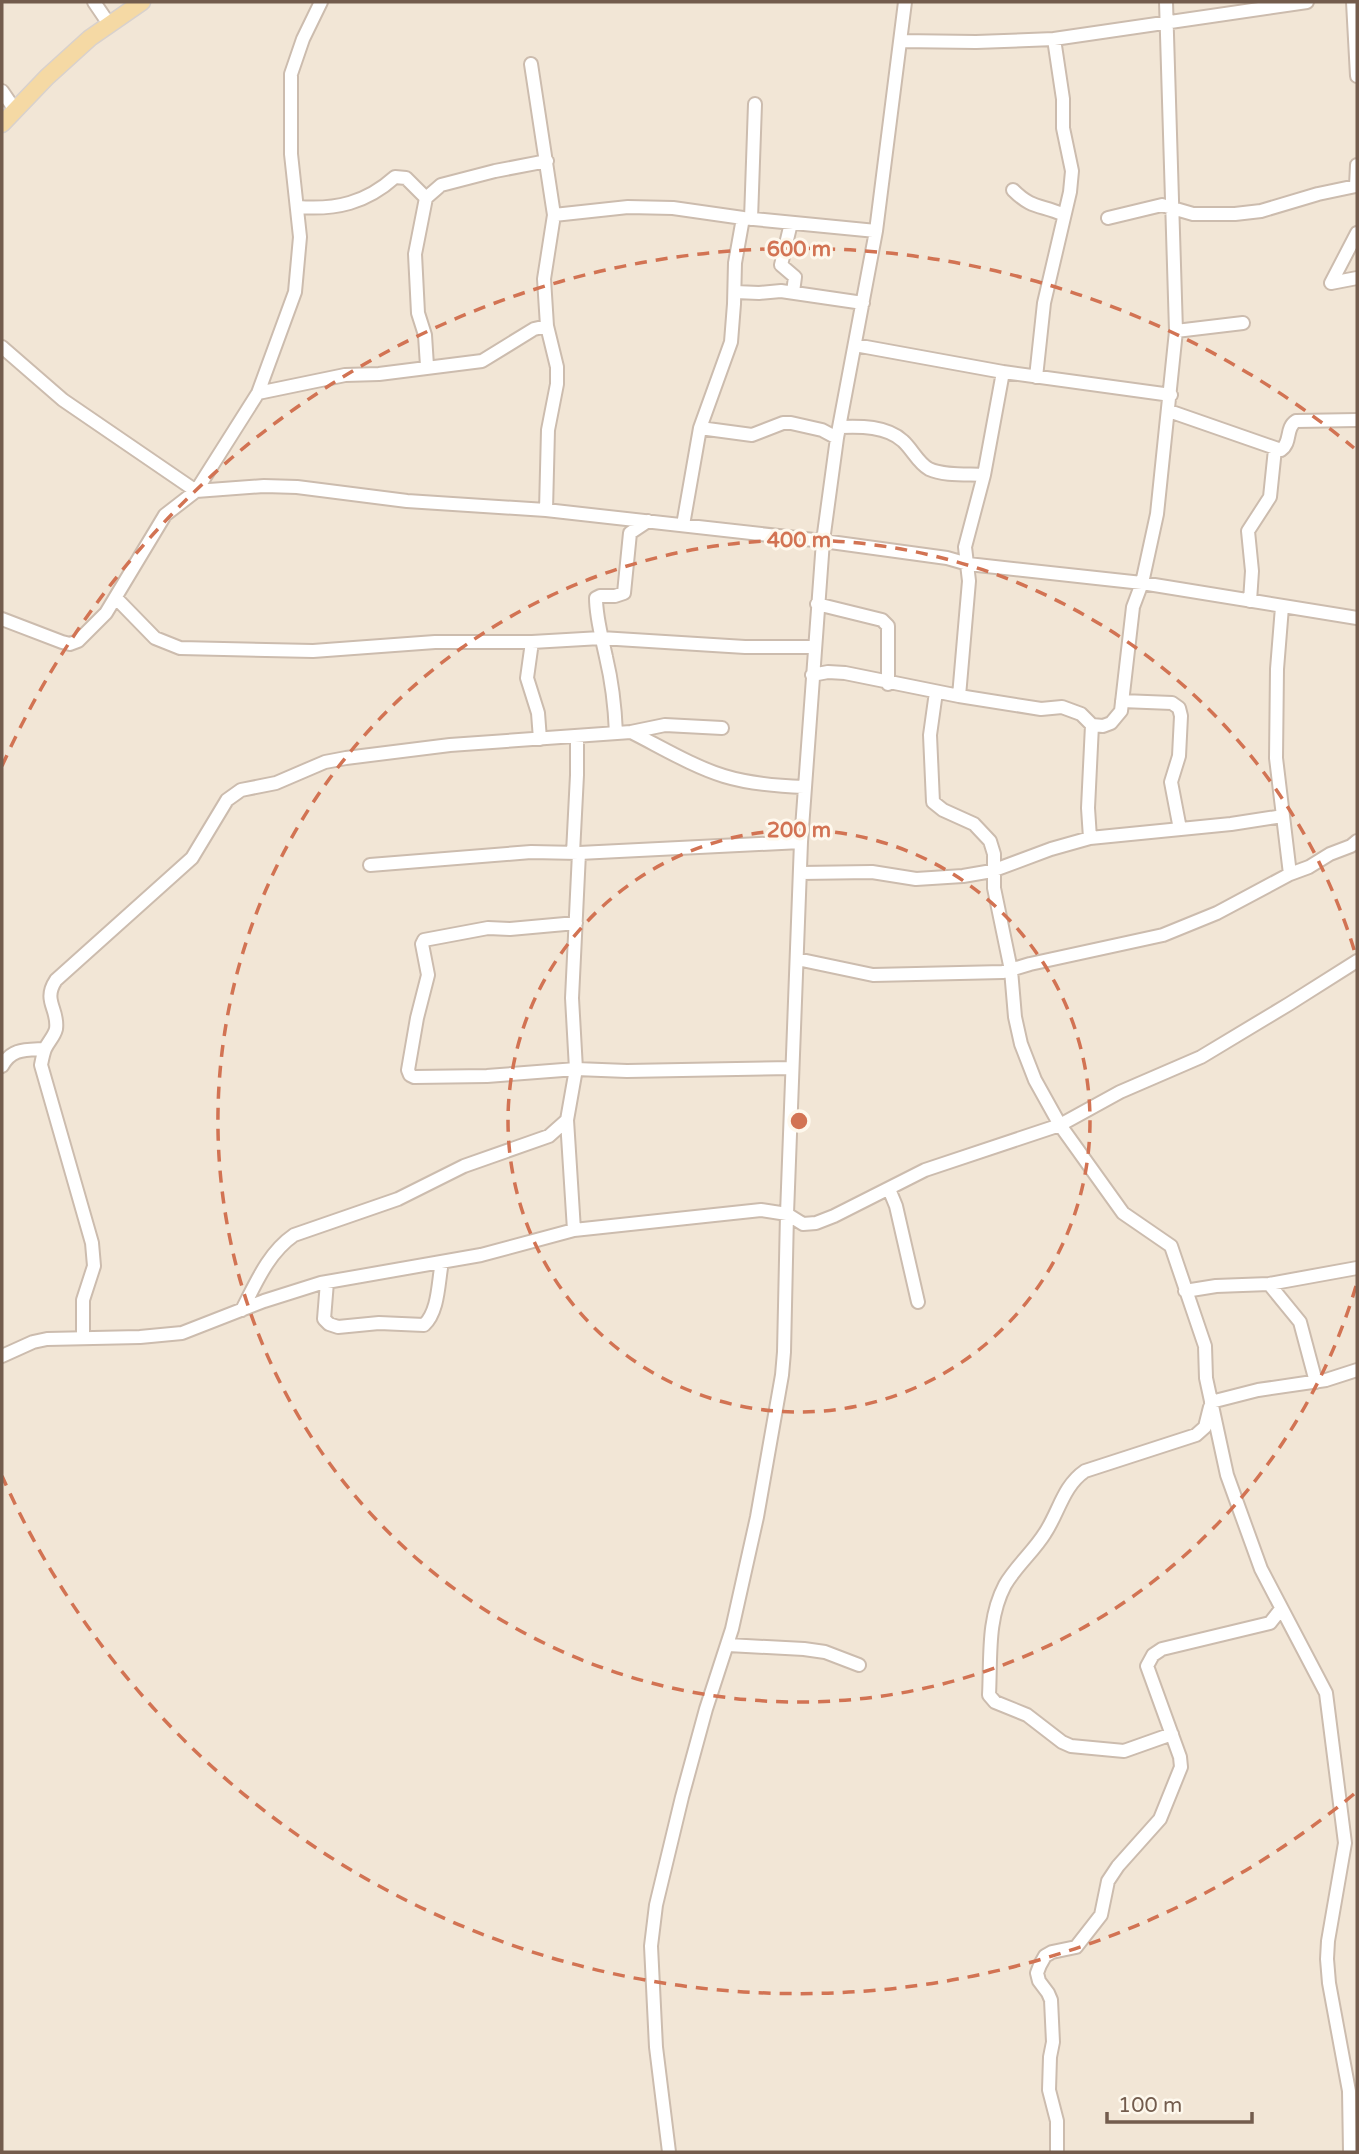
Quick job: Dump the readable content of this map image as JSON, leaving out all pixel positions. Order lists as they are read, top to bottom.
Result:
{
  "scale_bar": "100 m",
  "rings": ["600 m", "400 m", "200 m"]
}
